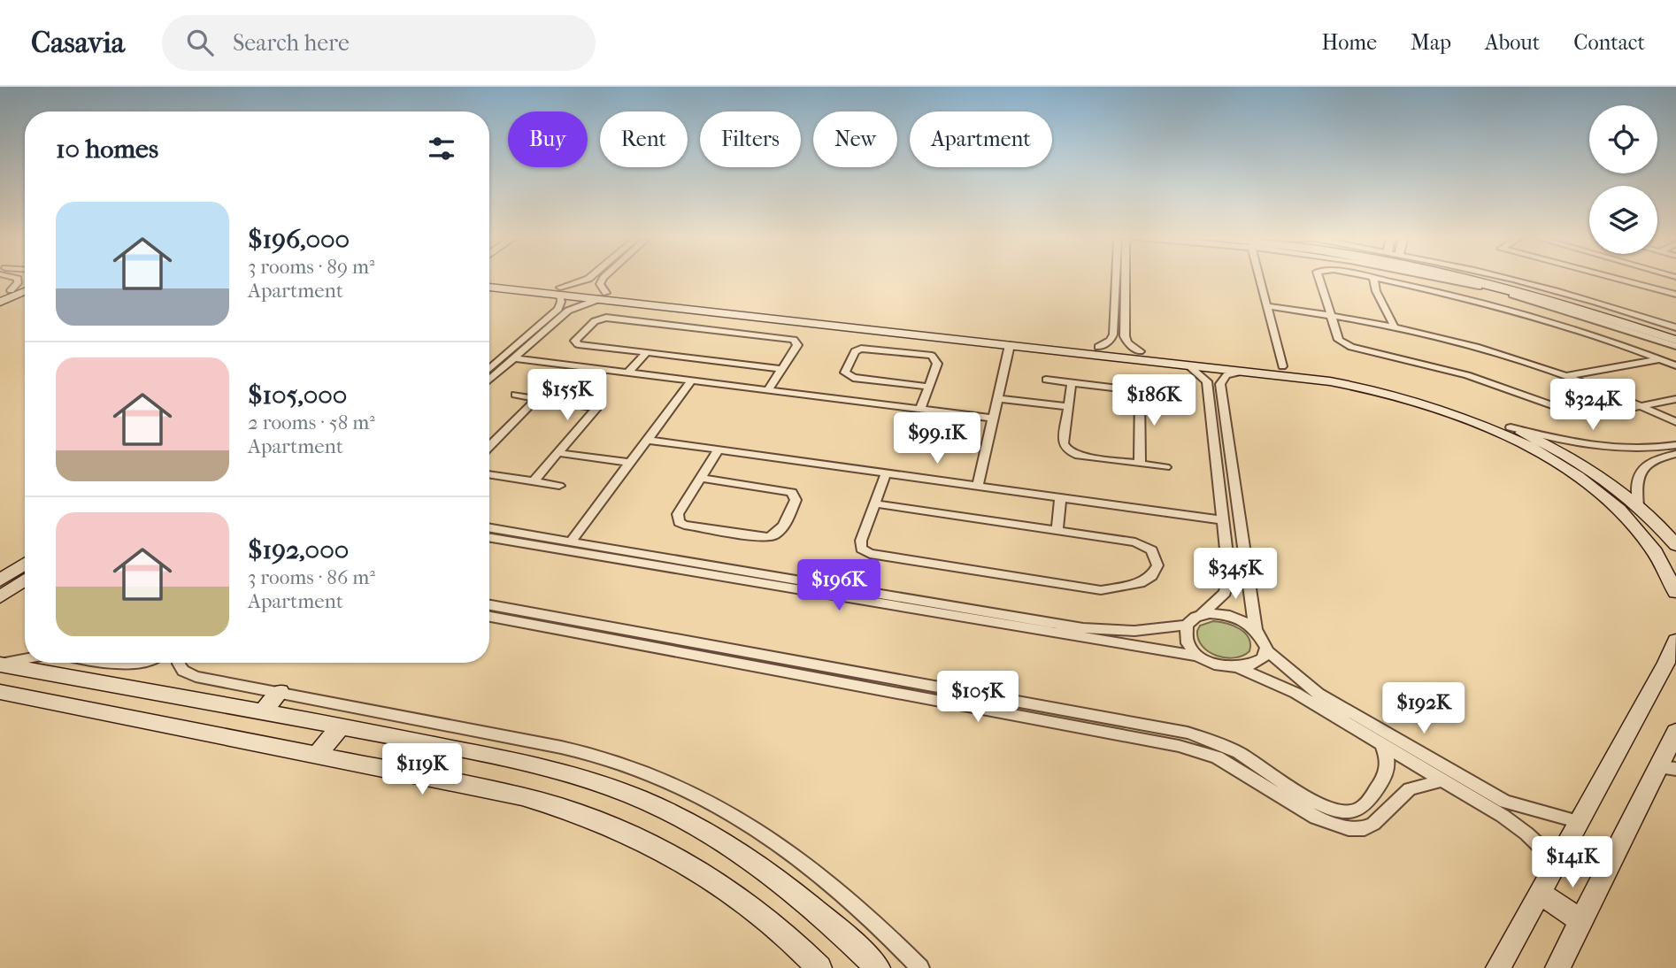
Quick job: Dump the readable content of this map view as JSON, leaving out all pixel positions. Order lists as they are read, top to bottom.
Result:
{
  "page": {
    "header": "Casavia",
    "search": "Search here",
    "nav": [
      "Home",
      "Map",
      "About",
      "Contact"
    ],
    "chip": [
      "Buy",
      "Rent",
      "Filters",
      "New",
      "Apartment"
    ],
    "heading": "10 homes",
    "list": [
      {
        "name": "$196,000",
        "note": "3 rooms · 89 m² · Apartment"
      },
      {
        "name": "$105,000",
        "note": "2 rooms · 58 m² · Apartment"
      },
      {
        "name": "$192,000",
        "note": "3 rooms · 86 m² · Apartment"
      }
    ],
    "price": [
      "$155K",
      "$186K",
      "$324K",
      "$99.1K",
      "$345K",
      "$196K",
      "$105K",
      "$192K",
      "$119K",
      "$141K"
    ]
  }
}
